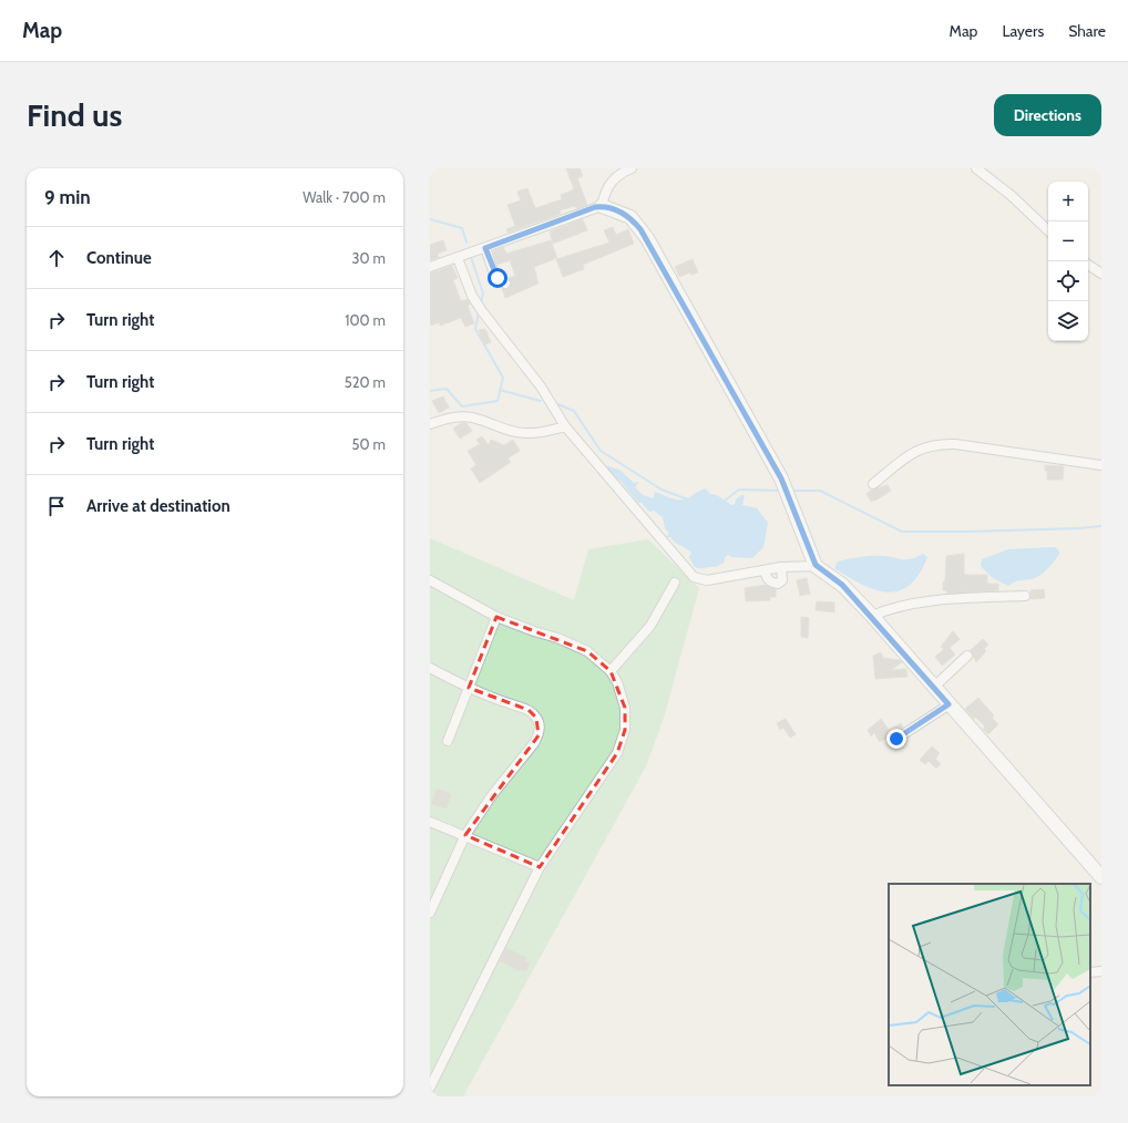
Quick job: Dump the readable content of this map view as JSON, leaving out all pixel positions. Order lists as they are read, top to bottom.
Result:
{
  "page": {
    "header": "Map",
    "nav": ["Map", "Layers", "Share"],
    "buttons": "Directions",
    "title": "Find us",
    "heading": ["9 min", "Walk · 700 m"],
    "map_buttons": ["+", "−"],
    "list": [
      ["Continue", "30 m"],
      ["Turn right", "100 m"],
      ["Turn right", "520 m"],
      ["Turn right", "50 m"],
      "Arrive at destination"
    ]
  }
}
